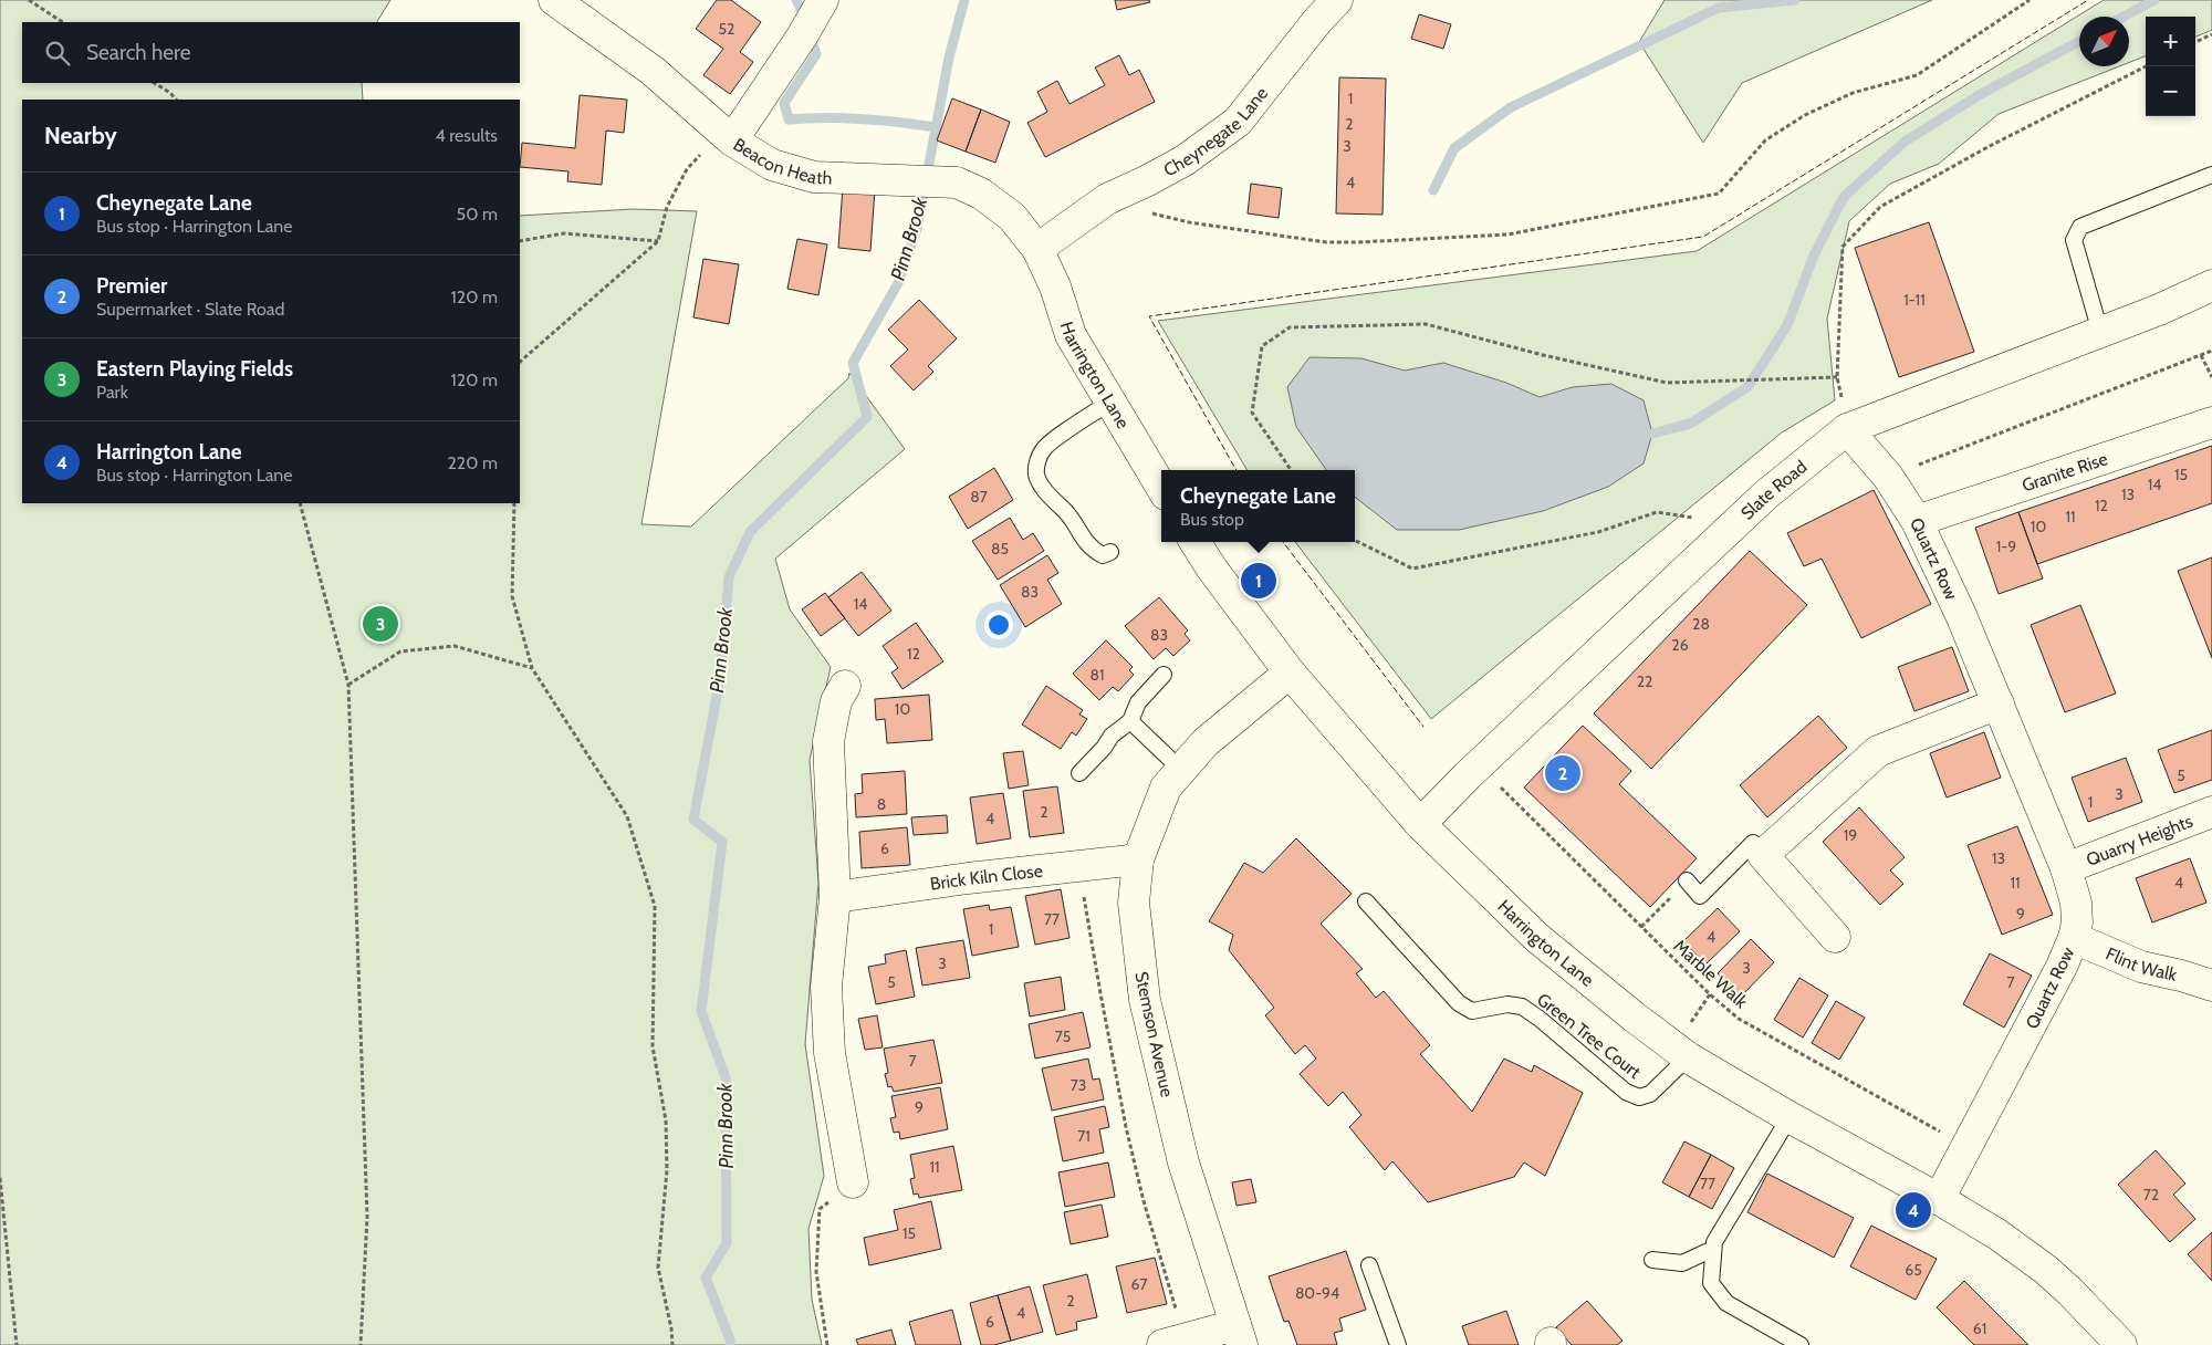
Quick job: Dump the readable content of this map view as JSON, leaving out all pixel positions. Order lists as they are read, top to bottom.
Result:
{
  "streets": {
    "street": [
      "Cheynegate Lane",
      "Beacon Heath",
      "Harrington Lane",
      "Granite Rise",
      "Slate Road",
      "Quartz Row",
      "Quarry Heights",
      "Brick Kiln Close",
      "Flint Walk",
      "Stemson Avenue"
    ],
    "lane": ["Green Tree Court"],
    "path": ["Marble Walk"]
  },
  "crossings": [
    ["Cheynegate Lane", "Beacon Heath"],
    ["Cheynegate Lane", "Harrington Lane"],
    ["Beacon Heath", "Harrington Lane"],
    ["Harrington Lane", "Slate Road"],
    ["Harrington Lane", "Quartz Row"],
    ["Harrington Lane", "Stemson Avenue"],
    ["Harrington Lane", "Green Tree Court"],
    ["Granite Rise", "Quartz Row"],
    ["Slate Road", "Quartz Row"],
    ["Slate Road", "Marble Walk"],
    ["Quartz Row", "Quarry Heights"],
    ["Quartz Row", "Flint Walk"],
    ["Quartz Row", "Marble Walk"],
    ["Brick Kiln Close", "Stemson Avenue"]
  ],
  "water": ["Pinn Brook"],
  "house_numbers": [
    "52",
    "1",
    "2",
    "3",
    "4",
    "1-11",
    "15",
    "14",
    "13",
    "87",
    "12",
    "11",
    "10",
    "1-9",
    "85",
    "83",
    "14",
    "28",
    "83",
    "26",
    "12",
    "81",
    "22",
    "10",
    "5",
    "3",
    "1",
    "8",
    "2",
    "4",
    "19",
    "6",
    "13",
    "11",
    "4",
    "9",
    "77",
    "1",
    "4",
    "3",
    "3",
    "5",
    "7",
    "75",
    "7",
    "73",
    "9",
    "71",
    "11",
    "77",
    "72",
    "15",
    "65",
    "67",
    "80-94",
    "2",
    "4",
    "6",
    "61"
  ],
  "north": "top right",
  "page": {
    "map_buttons": ["+", "−"],
    "search": "Search here",
    "heading": ["Nearby", "4 results"],
    "list": [
      {
        "mark": "1",
        "name": "Cheynegate Lane",
        "note": "Bus stop · Harrington Lane",
        "value": "50 m"
      },
      {
        "mark": "2",
        "name": "Premier",
        "note": "Supermarket · Slate Road",
        "value": "120 m"
      },
      {
        "mark": "3",
        "name": "Eastern Playing Fields",
        "note": "Park",
        "value": "120 m"
      },
      {
        "mark": "4",
        "name": "Harrington Lane",
        "note": "Bus stop · Harrington Lane",
        "value": "220 m"
      }
    ],
    "popup": ["Cheynegate Lane", "Bus stop"],
    "pins": [
      "1",
      "3",
      "2",
      "4"
    ]
  }
}
